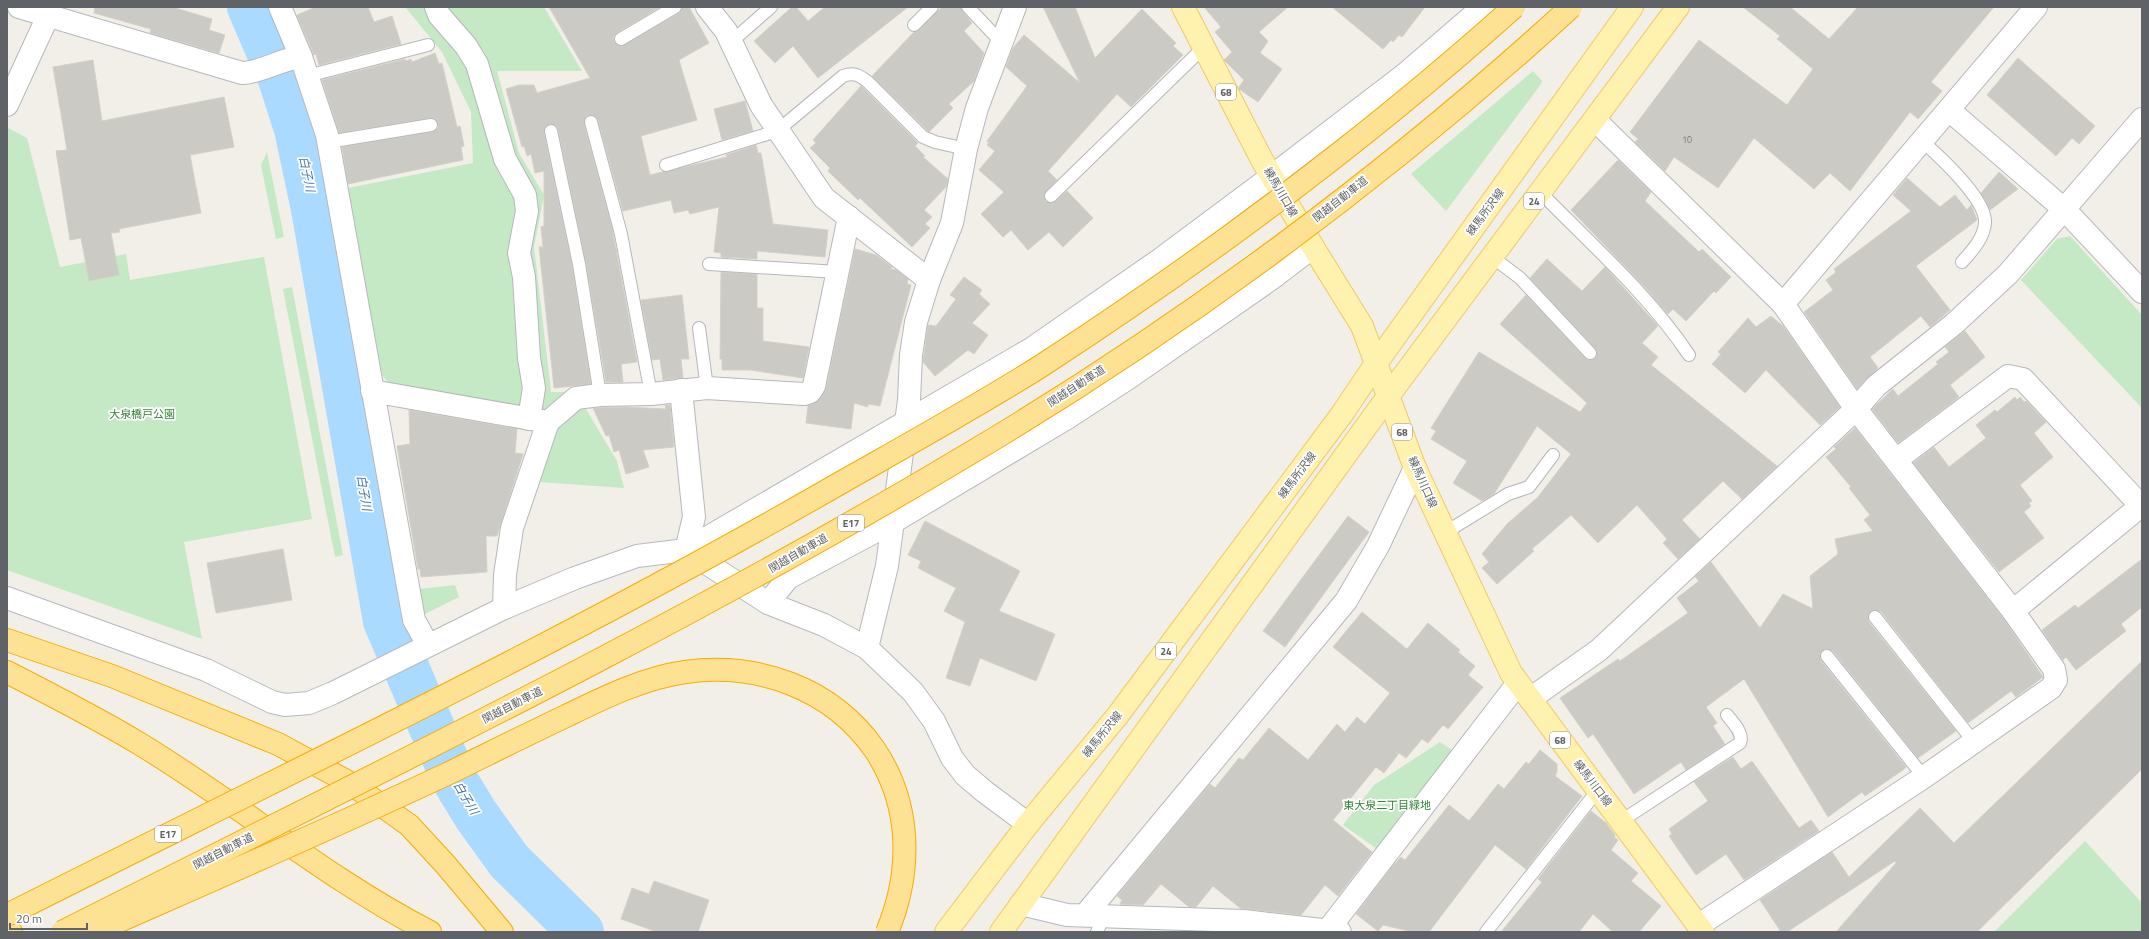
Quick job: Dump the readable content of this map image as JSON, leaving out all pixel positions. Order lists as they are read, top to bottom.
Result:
{
  "streets": {
    "highway": ["関越自動車道", "E17"],
    "main road": [
      "68",
      "練馬川口線",
      "24",
      "練馬所沢線"
    ]
  },
  "crossings": [
    ["練馬川口線", "24"],
    ["練馬川口線", "練馬所沢線"]
  ],
  "water": ["白子川"],
  "parks": ["大泉橋戸公園", "東大泉二丁目緑地"],
  "house_numbers": ["10"],
  "scale_bar": "20 m"
}
